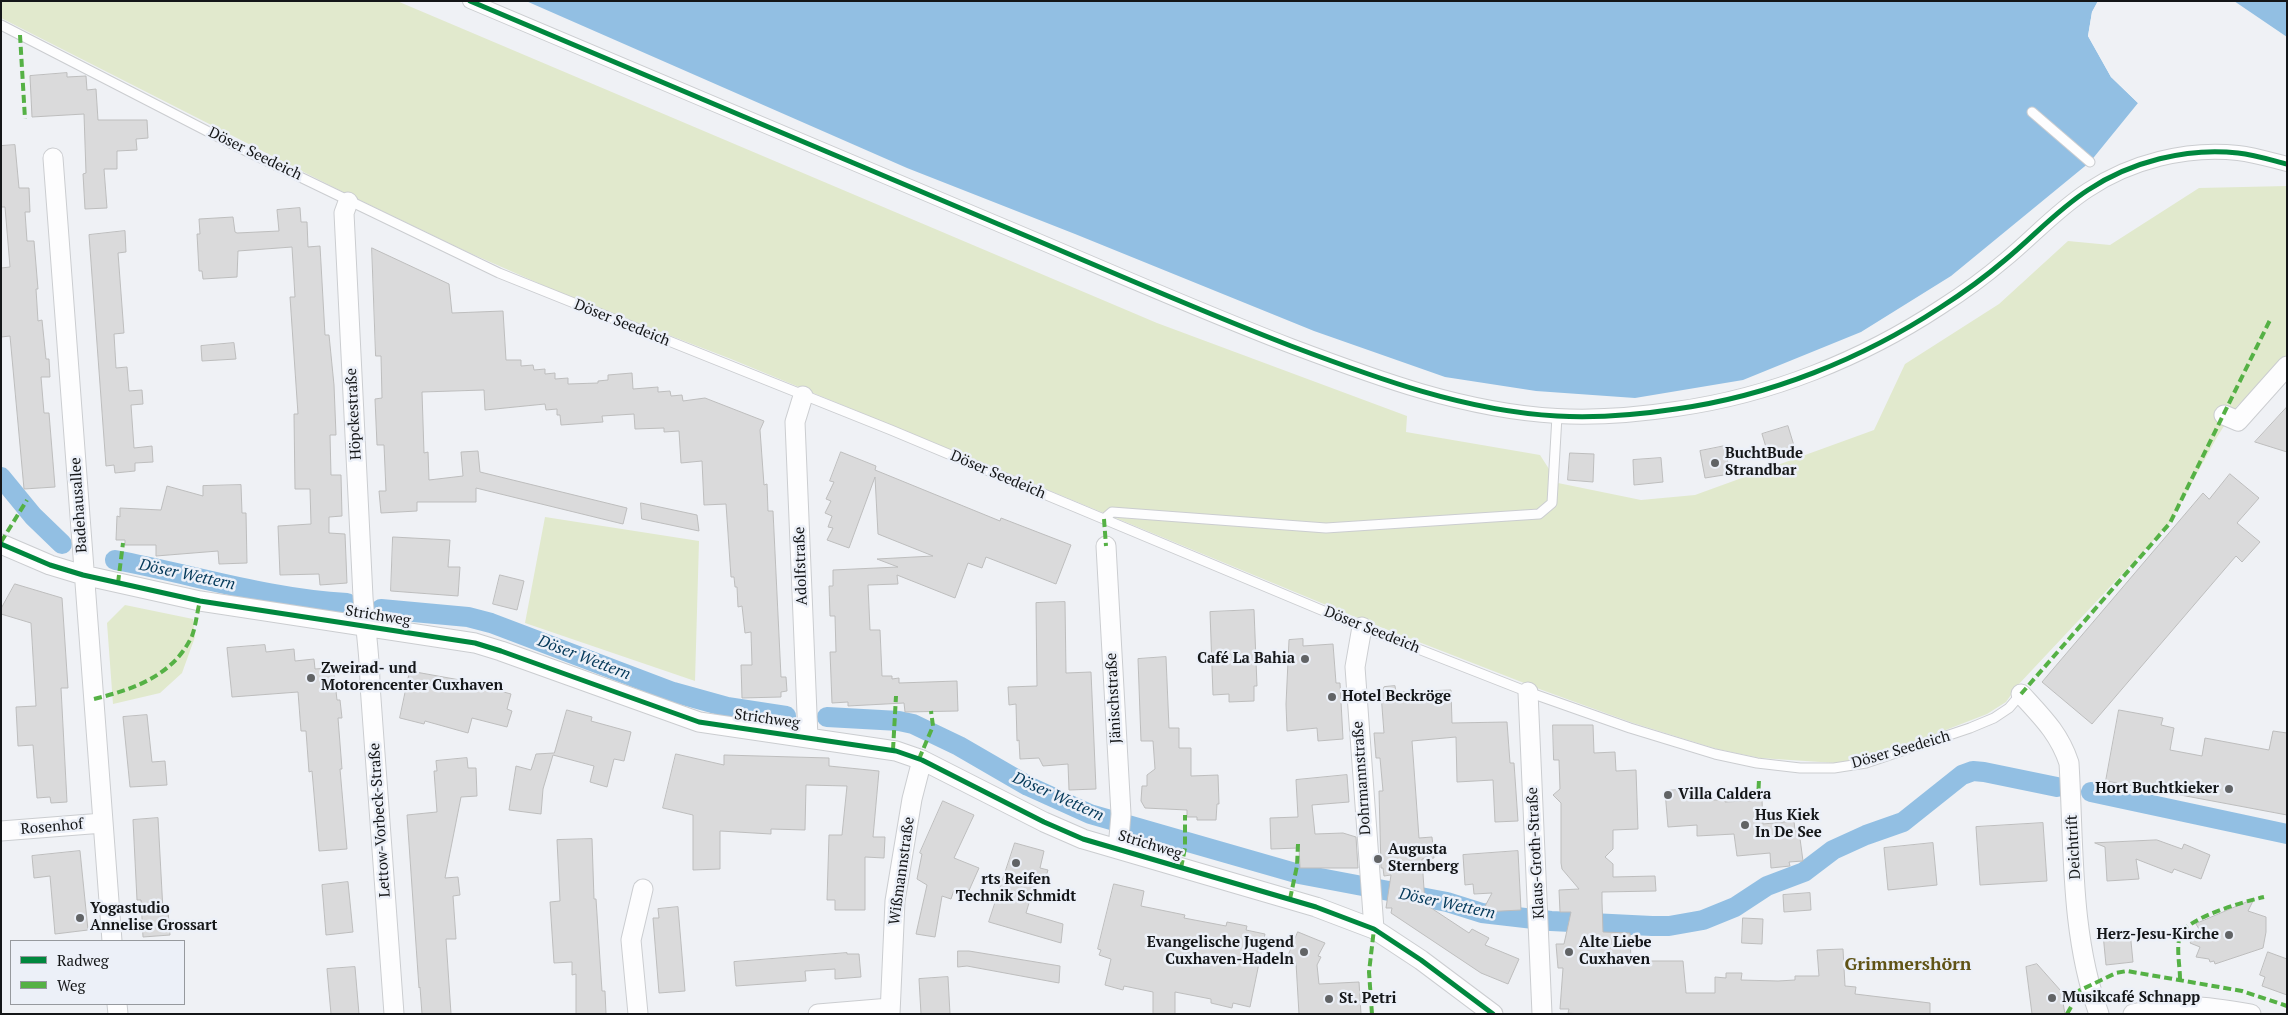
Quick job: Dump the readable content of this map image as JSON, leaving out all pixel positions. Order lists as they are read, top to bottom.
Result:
{
  "streets": {
    "street": [
      "Höpckestraße",
      "Badehausallee",
      "Adolfstraße",
      "Strichweg",
      "Jänischstraße",
      "Dohrmannstraße",
      "Lettow-Vorbeck-Straße",
      "Rosenhof",
      "Deichtrift",
      "Klaus-Groth-Straße",
      "Wißmannstraße"
    ],
    "lane": ["Döser Seedeich"]
  },
  "crossings": [
    ["Döser Seedeich", "Höpckestraße"],
    ["Döser Seedeich", "Adolfstraße"],
    ["Döser Seedeich", "Dohrmannstraße"],
    ["Döser Seedeich", "Deichtrift"],
    ["Döser Seedeich", "Klaus-Groth-Straße"],
    ["Höpckestraße", "Strichweg"],
    ["Höpckestraße", "Lettow-Vorbeck-Straße"],
    ["Badehausallee", "Strichweg"],
    ["Badehausallee", "Rosenhof"],
    ["Adolfstraße", "Strichweg"],
    ["Strichweg", "Jänischstraße"],
    ["Strichweg", "Dohrmannstraße"],
    ["Strichweg", "Lettow-Vorbeck-Straße"],
    ["Strichweg", "Wißmannstraße"]
  ],
  "districts": ["Grimmershörn"],
  "water": ["Döser Wettern"],
  "places": [
    "BuchtBude Strandbar",
    "Café La Bahia",
    "Zweirad- und Motorencenter Cuxhaven",
    "Hotel Beckröge",
    "Hort Buchtkieker",
    "Villa Caldera",
    "Hus Kiek In De See",
    "Augusta Sternberg",
    "rts Reifen Technik Schmidt",
    "Yogastudio Annelise Grossart",
    "Herz-Jesu-Kirche",
    "Evangelische Jugend Cuxhaven-Hadeln",
    "Alte Liebe Cuxhaven",
    "Musikcafé Schnapp",
    "St. Petri"
  ],
  "legend": ["Radweg", "Weg"]
}
